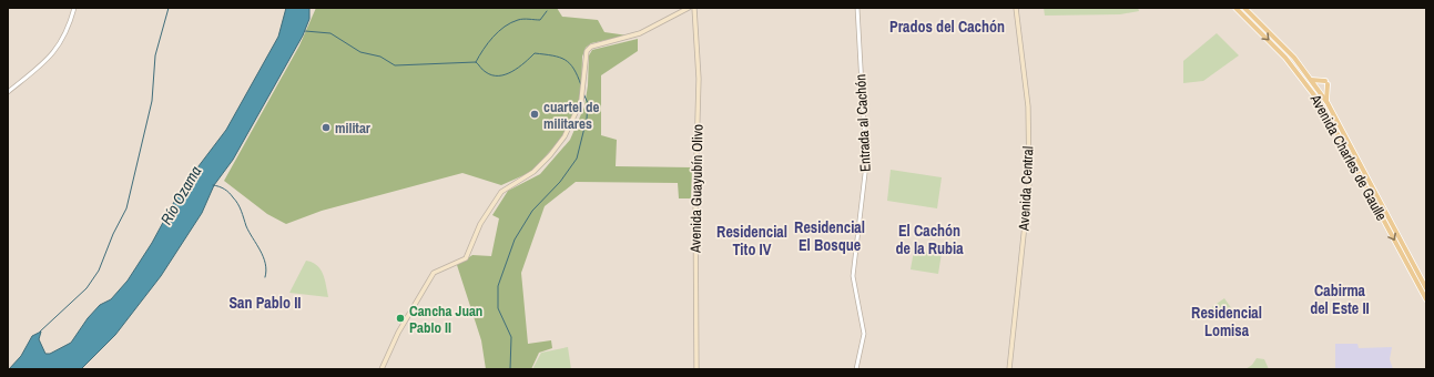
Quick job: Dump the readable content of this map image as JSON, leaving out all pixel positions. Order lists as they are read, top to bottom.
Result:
{
  "streets": {
    "main road": ["Avenida Charles de Gaulle", "Avenida Guayubín Olivo", "Avenida Central"],
    "street": ["Entrada al Cachón"]
  },
  "districts": [
    "Prados del Cachón",
    "Residencial El Bosque",
    "El Cachón de la Rubia",
    "Residencial Tito IV",
    "Cabirma del Este II",
    "San Pablo II",
    "Residencial Lomisa"
  ],
  "water": ["Río Ozama"],
  "places": ["cuartel de militares", "militar", "Cancha Juan Pablo II"]
}
